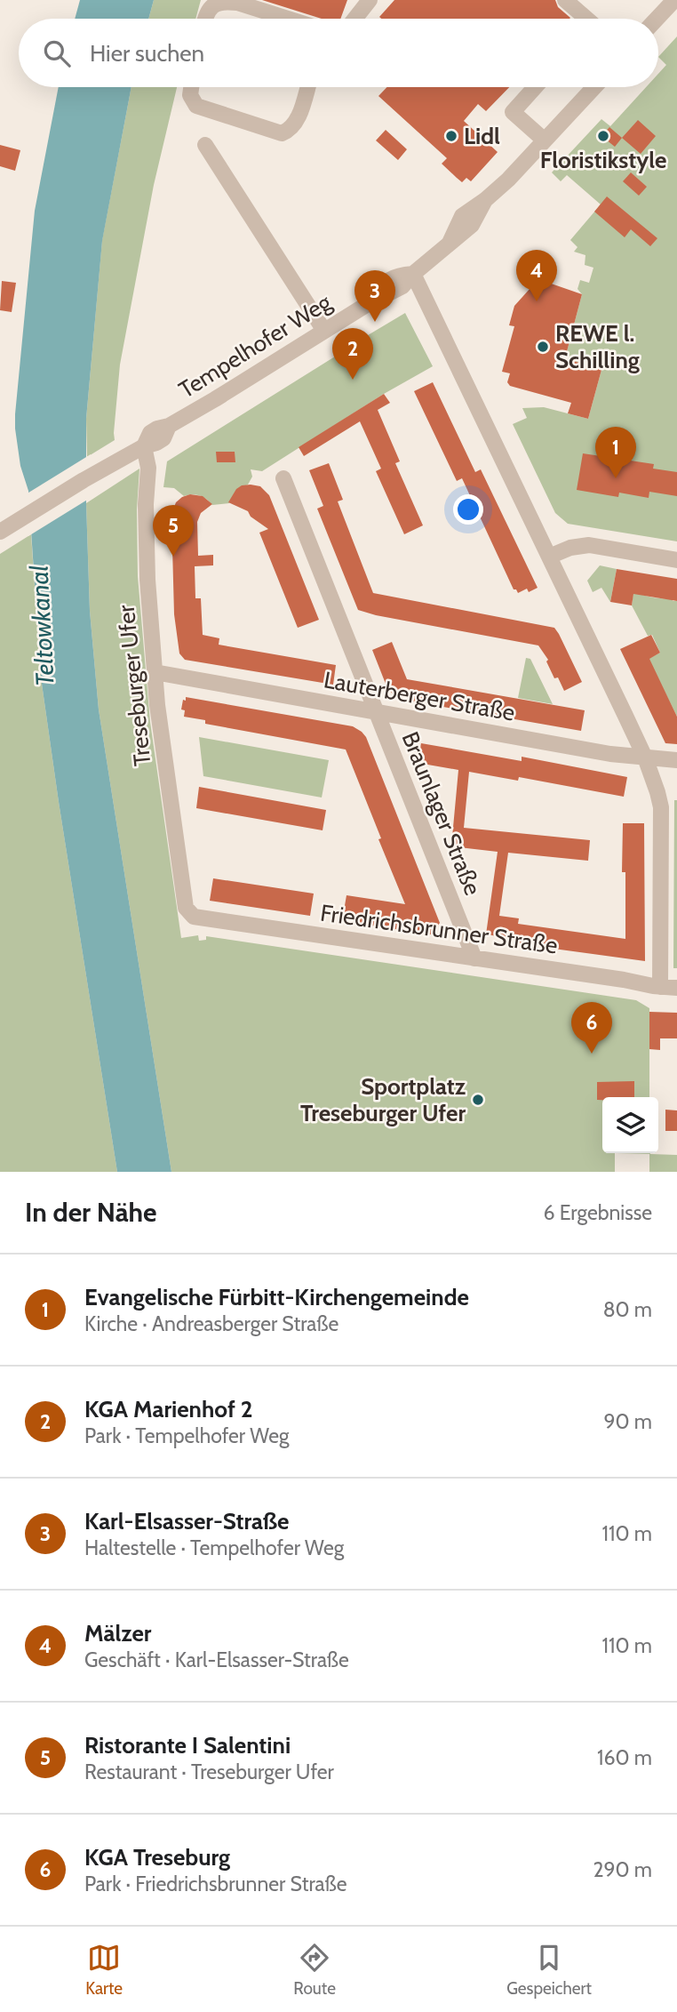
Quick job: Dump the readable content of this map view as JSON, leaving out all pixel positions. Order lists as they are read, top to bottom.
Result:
{
  "streets": {
    "street": [
      "Tempelhofer Weg",
      "Treseburger Ufer",
      "Lauterberger Straße",
      "Braunlager Straße",
      "Friedrichsbrunner Straße"
    ]
  },
  "crossings": [
    ["Tempelhofer Weg", "Treseburger Ufer"],
    ["Treseburger Ufer", "Lauterberger Straße"],
    ["Treseburger Ufer", "Friedrichsbrunner Straße"],
    ["Lauterberger Straße", "Braunlager Straße"],
    ["Braunlager Straße", "Friedrichsbrunner Straße"]
  ],
  "water": ["Teltowkanal"],
  "places": [
    "Lidl",
    "Floristikstyle",
    "REWE l. Schilling",
    "Sportplatz Treseburger Ufer"
  ],
  "page": {
    "search": "Hier suchen",
    "pins": [
      "4",
      "3",
      "2",
      "1",
      "5",
      "6"
    ],
    "heading": ["In der Nähe", "6 Ergebnisse"],
    "list": [
      {
        "mark": "1",
        "name": "Evangelische Fürbitt-Kirchengemeinde",
        "note": "Kirche · Andreasberger Straße",
        "value": "80 m"
      },
      {
        "mark": "2",
        "name": "KGA Marienhof 2",
        "note": "Park · Tempelhofer Weg",
        "value": "90 m"
      },
      {
        "mark": "3",
        "name": "Karl-Elsasser-Straße",
        "note": "Haltestelle · Tempelhofer Weg",
        "value": "110 m"
      },
      {
        "mark": "4",
        "name": "Mälzer",
        "note": "Geschäft · Karl-Elsasser-Straße",
        "value": "110 m"
      },
      {
        "mark": "5",
        "name": "Ristorante I Salentini",
        "note": "Restaurant · Treseburger Ufer",
        "value": "160 m"
      },
      {
        "mark": "6",
        "name": "KGA Treseburg",
        "note": "Park · Friedrichsbrunner Straße",
        "value": "290 m"
      }
    ],
    "nav": ["Karte", "Route", "Gespeichert"]
  }
}
